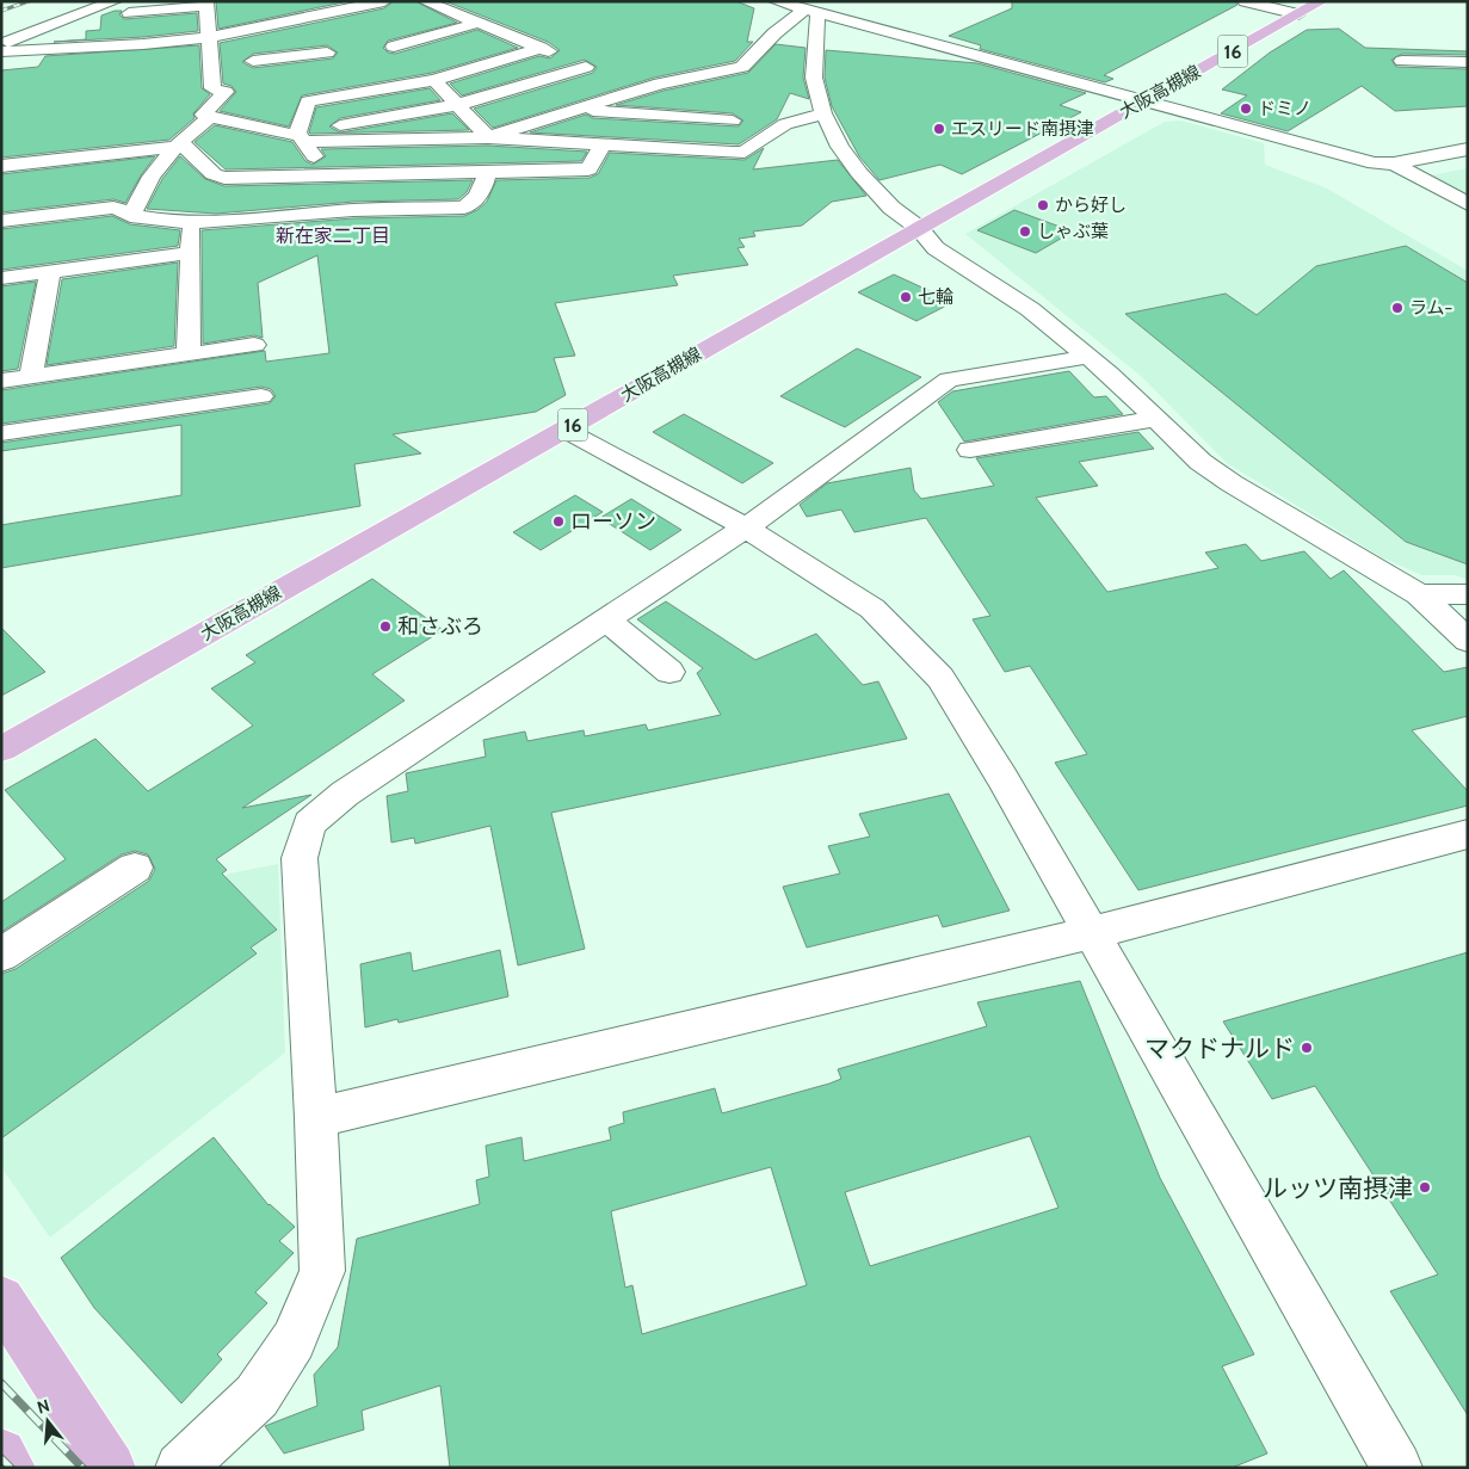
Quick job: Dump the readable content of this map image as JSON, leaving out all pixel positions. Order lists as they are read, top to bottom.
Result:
{
  "streets": {
    "main road": ["16", "大阪高槻線"]
  },
  "districts": ["新在家二丁目"],
  "places": [
    "ドミノ",
    "エスリード南摂津",
    "から好し",
    "しゃぶ葉",
    "七輪",
    "ラム−",
    "ローソン",
    "和さぶろ",
    "マクドナルド",
    "ルッツ南摂津"
  ],
  "north": "top"
}
